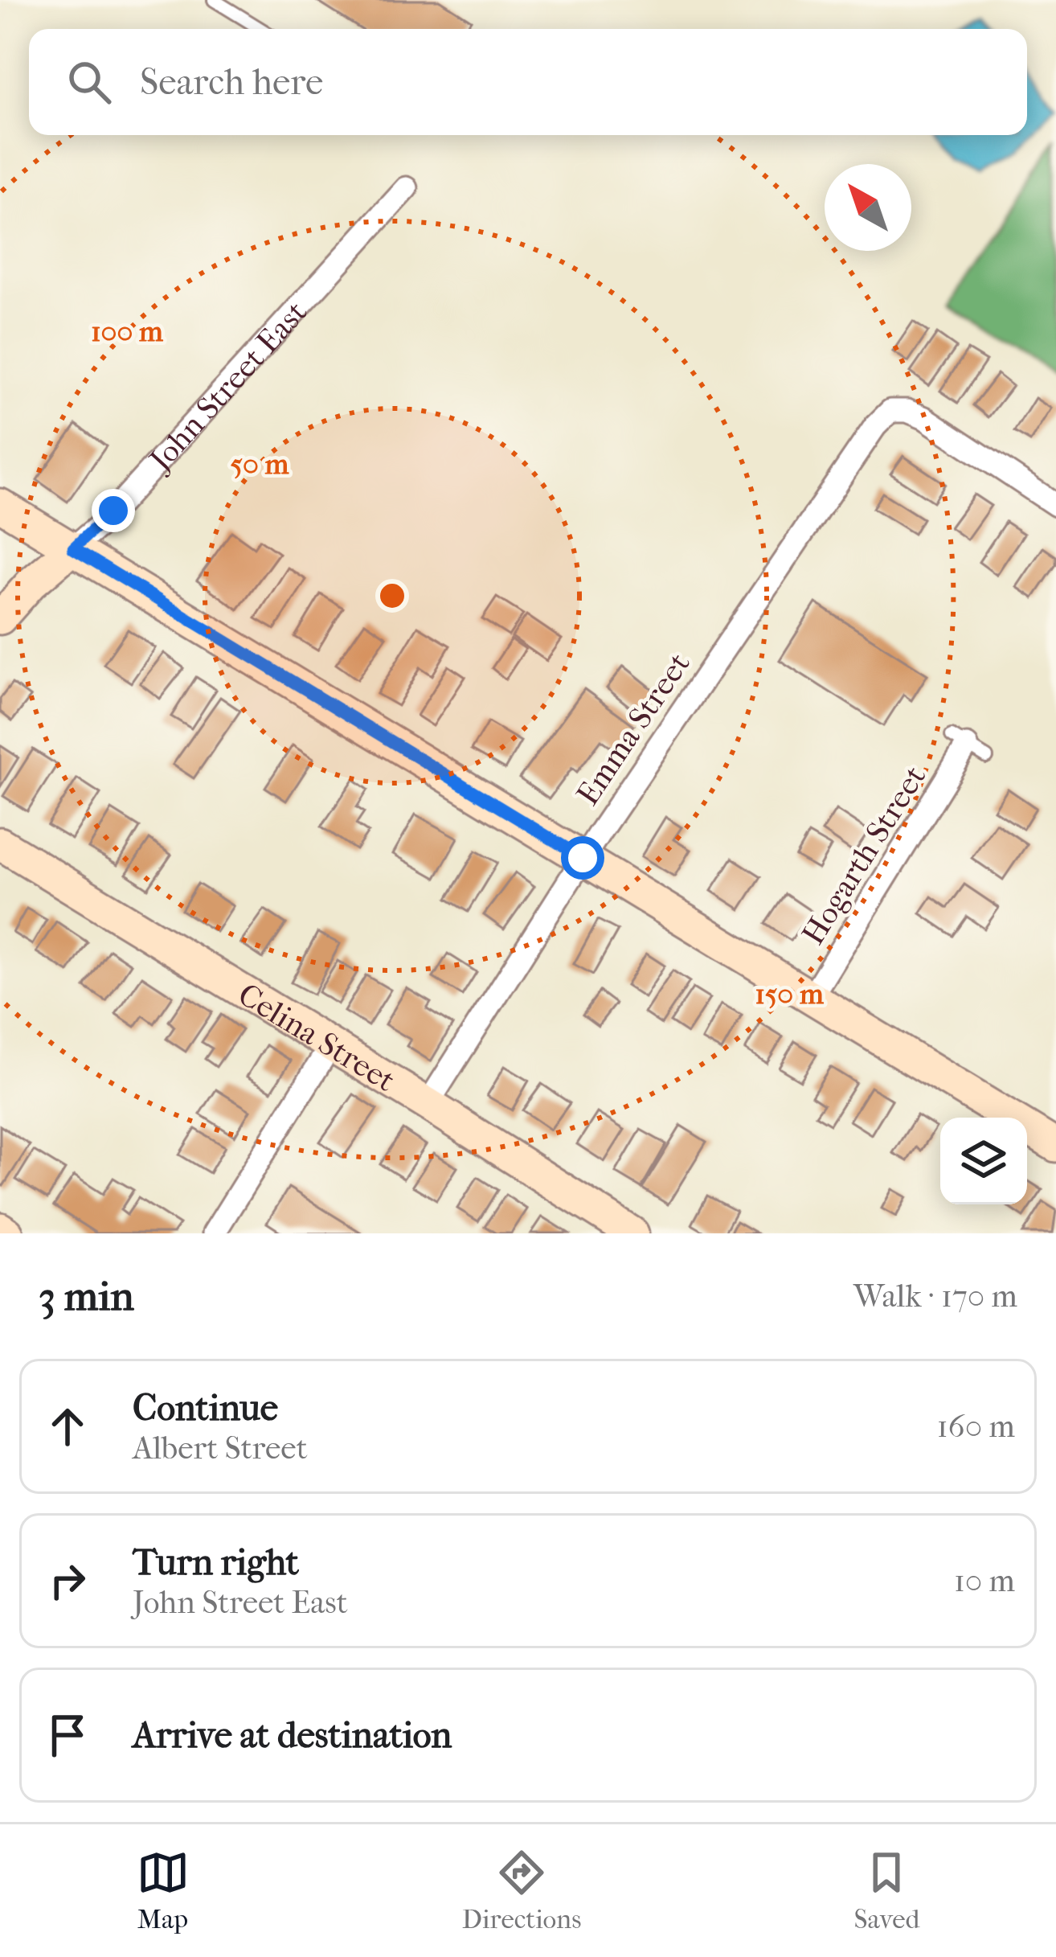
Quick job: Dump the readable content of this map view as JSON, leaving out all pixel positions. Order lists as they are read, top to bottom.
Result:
{
  "streets": {
    "street": [
      "John Street East",
      "Emma Street",
      "Hogarth Street",
      "Celina Street"
    ]
  },
  "crossings": [
    ["Emma Street", "Celina Street"]
  ],
  "north": "top left",
  "page": {
    "search": "Search here",
    "heading": ["3 min", "Walk · 170 m"],
    "list": [
      ["Continue", "Albert Street", "160 m"],
      ["Turn right", "John Street East", "10 m"],
      "Arrive at destination"
    ],
    "nav": ["Map", "Directions", "Saved"]
  },
  "rings": ["100 m", "50 m", "150 m"]
}
